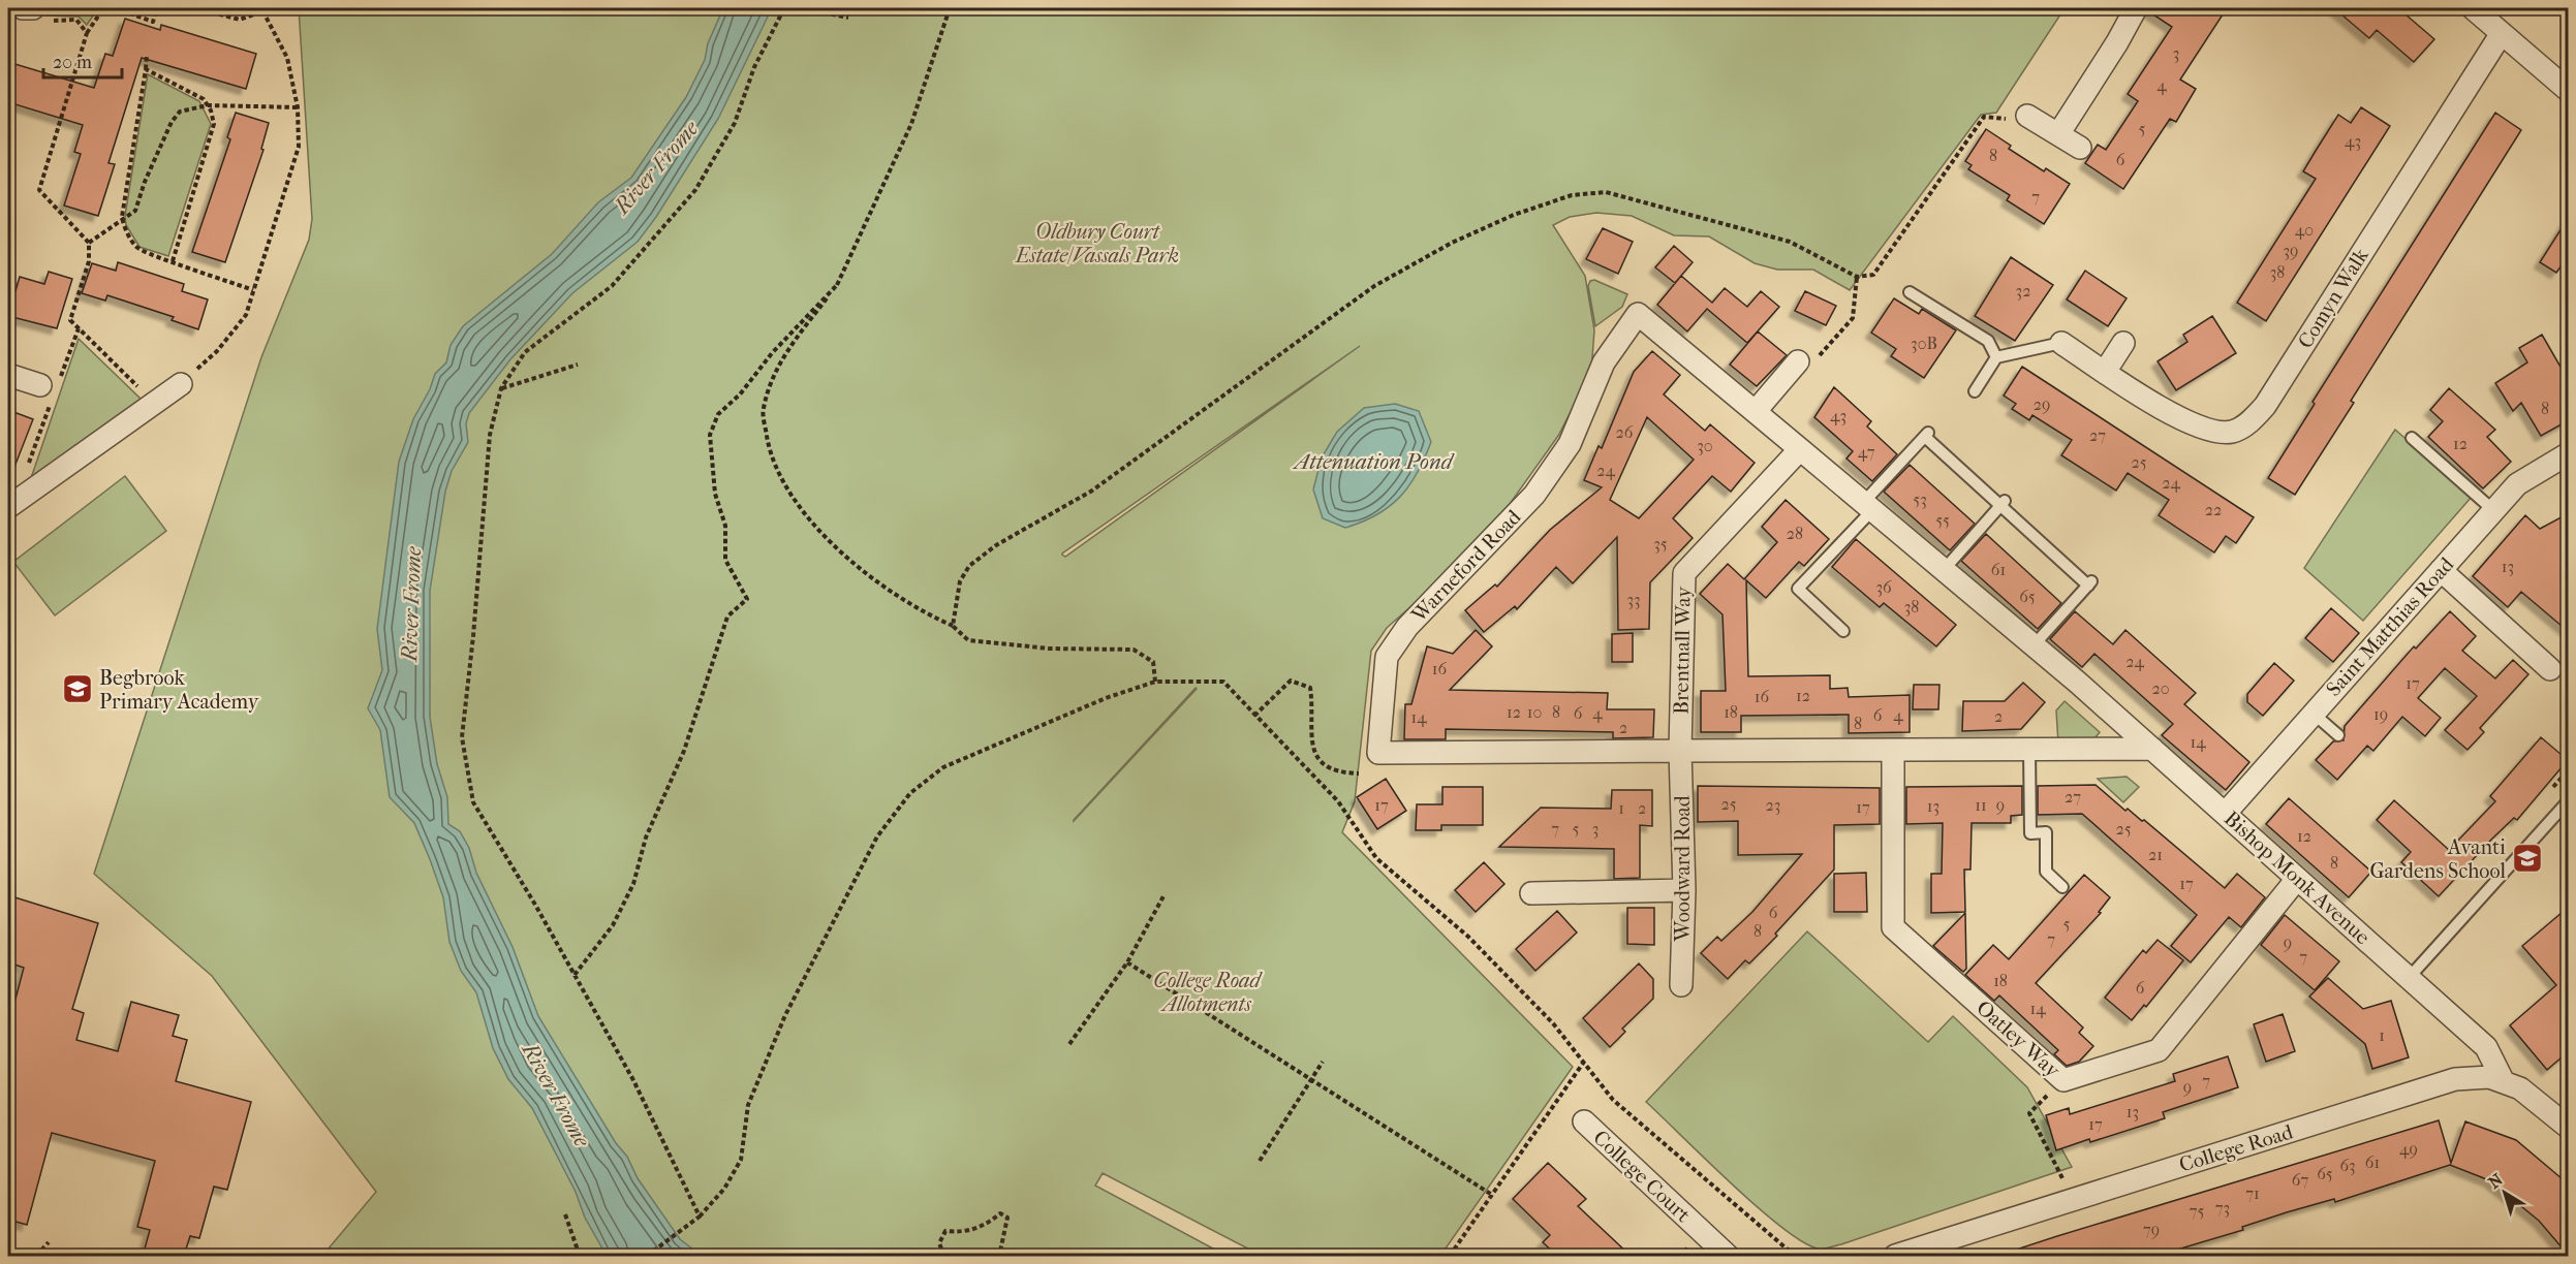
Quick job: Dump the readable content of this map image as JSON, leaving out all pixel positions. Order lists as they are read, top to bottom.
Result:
{
  "streets": {
    "street": [
      "Comyn Walk",
      "Warneford Road",
      "Saint Matthias Road",
      "Brentnall Way",
      "Woodward Road",
      "Bishop Monk Avenue",
      "Oatley Way",
      "College Road",
      "College Court"
    ]
  },
  "crossings": [
    ["Warneford Road", "Brentnall Way"],
    ["Warneford Road", "Woodward Road"],
    ["Saint Matthias Road", "Bishop Monk Avenue"],
    ["Brentnall Way", "Woodward Road"],
    ["Bishop Monk Avenue", "Oatley Way"],
    ["Bishop Monk Avenue", "College Road"]
  ],
  "water": ["River Frome", "Attenuation Pond"],
  "parks": ["Oldbury Court Estate/Vassals Park", "College Road Allotments"],
  "places": {
    "school or university": ["Begbrook Primary Academy", "Avanti Gardens School"]
  },
  "house_numbers": [
    "3",
    "4",
    "5",
    "43",
    "8",
    "6",
    "7",
    "40",
    "39",
    "38",
    "32",
    "30B",
    "29",
    "8",
    "43",
    "26",
    "27",
    "12",
    "30",
    "47",
    "25",
    "24",
    "24",
    "53",
    "22",
    "55",
    "28",
    "35",
    "13",
    "61",
    "36",
    "65",
    "33",
    "38",
    "24",
    "16",
    "17",
    "20",
    "12",
    "16",
    "12",
    "10",
    "8",
    "18",
    "6",
    "4",
    "19",
    "6",
    "4",
    "2",
    "14",
    "8",
    "2",
    "14",
    "27",
    "25",
    "17",
    "23",
    "11",
    "9",
    "13",
    "17",
    "1",
    "2",
    "7",
    "5",
    "3",
    "25",
    "12",
    "21",
    "8",
    "17",
    "6",
    "5",
    "8",
    "7",
    "9",
    "7",
    "18",
    "6",
    "14",
    "1",
    "7",
    "9",
    "13",
    "17",
    "49",
    "61",
    "63",
    "65",
    "67",
    "71",
    "73",
    "75",
    "79"
  ],
  "scale_bar": "20 m",
  "north": "top left"
}
